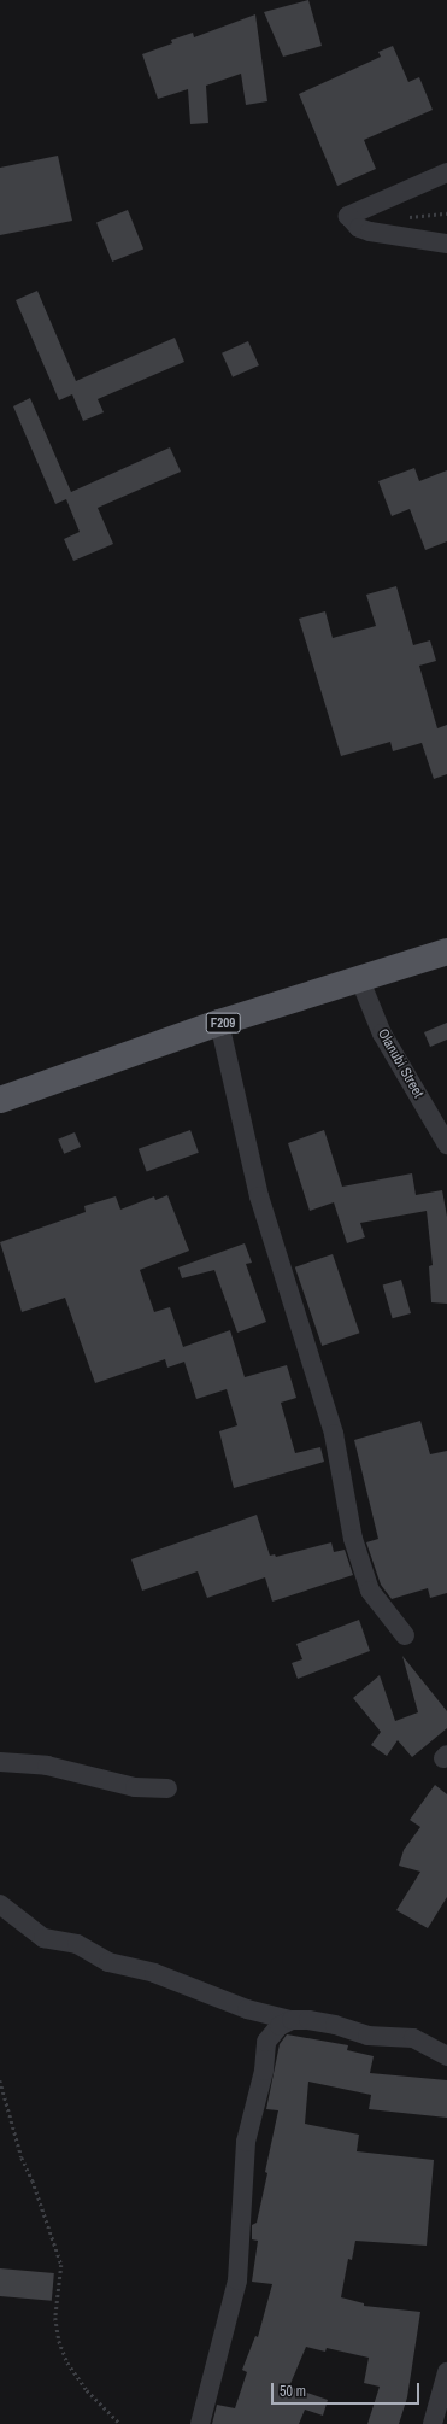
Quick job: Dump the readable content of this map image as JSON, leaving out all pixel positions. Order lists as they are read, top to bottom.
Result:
{
  "streets": {
    "main road": ["F209"],
    "street": ["Olanubi Street"]
  },
  "crossings": [
    ["F209", "Olanubi Street"]
  ],
  "scale_bar": "50 m"
}
